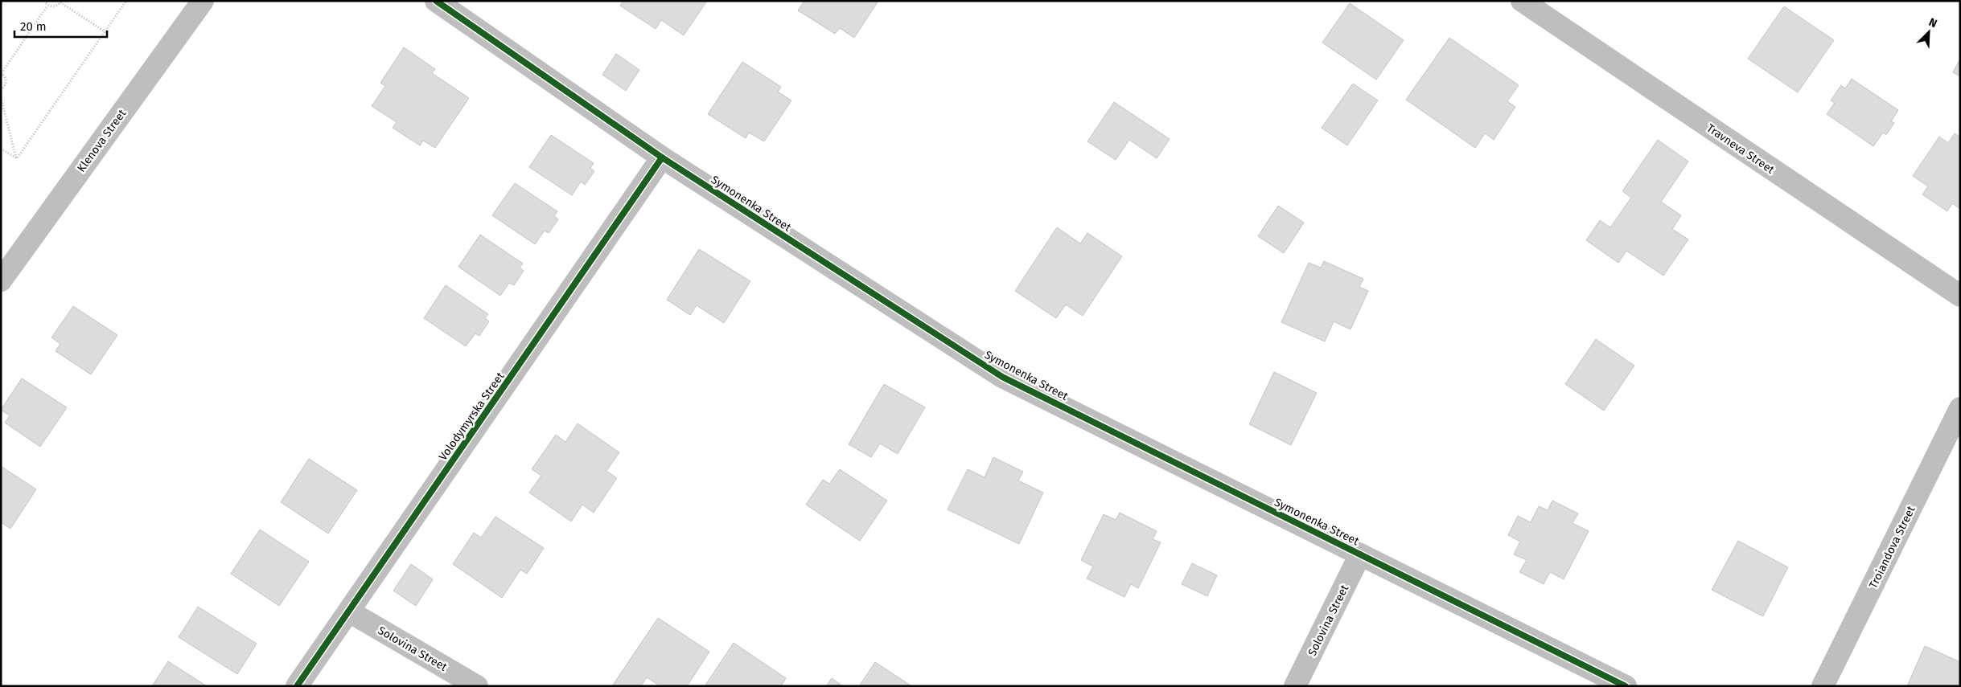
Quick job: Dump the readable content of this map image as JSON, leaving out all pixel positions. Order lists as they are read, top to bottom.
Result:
{
  "streets": {
    "street": [
      "Klenova Street",
      "Travneva Street",
      "Symonenka Street",
      "Volodymyrska Street",
      "Troiandova Street",
      "Solovina Street"
    ]
  },
  "crossings": [
    ["Symonenka Street", "Volodymyrska Street"],
    ["Symonenka Street", "Solovina Street"],
    ["Volodymyrska Street", "Solovina Street"]
  ],
  "scale_bar": "20 m",
  "north": "top right"
}
